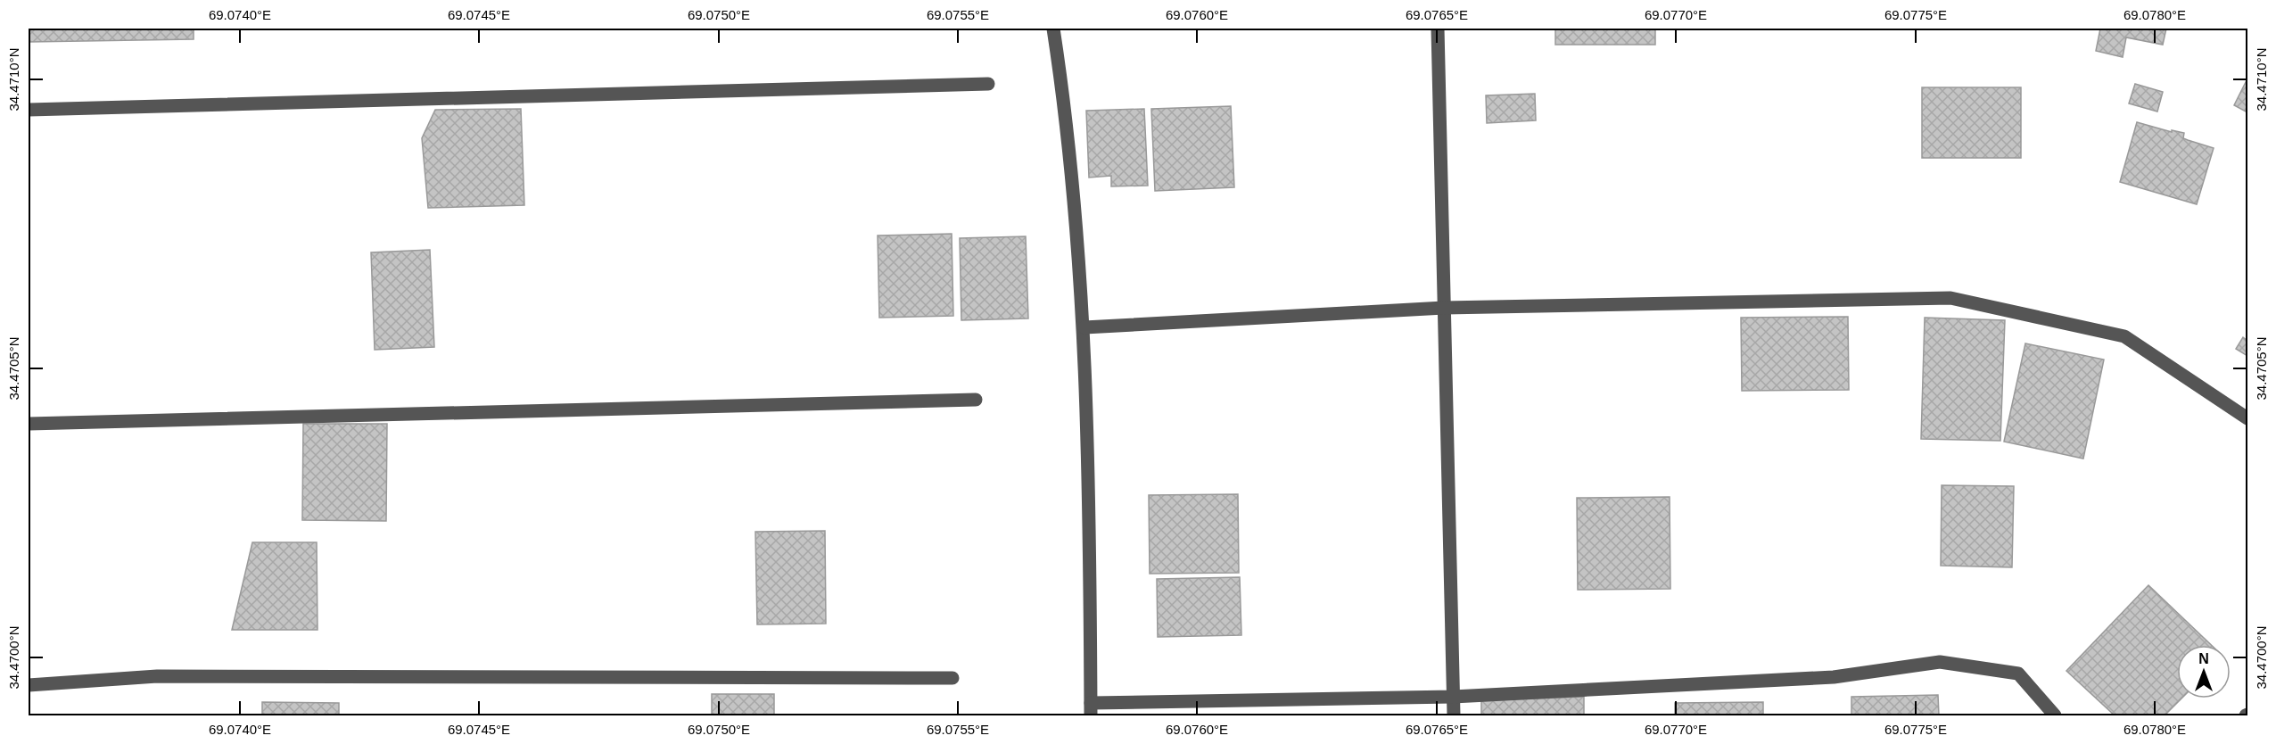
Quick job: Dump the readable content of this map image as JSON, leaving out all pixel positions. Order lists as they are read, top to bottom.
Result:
{
  "north": "top",
  "coordinates": [
    "69.0740°E",
    "69.0745°E",
    "69.0750°E",
    "69.0755°E",
    "69.0760°E",
    "69.0765°E",
    "69.0770°E",
    "69.0775°E",
    "69.0780°E",
    "34.4710°N",
    "34.4705°N",
    "34.4700°N"
  ]
}
